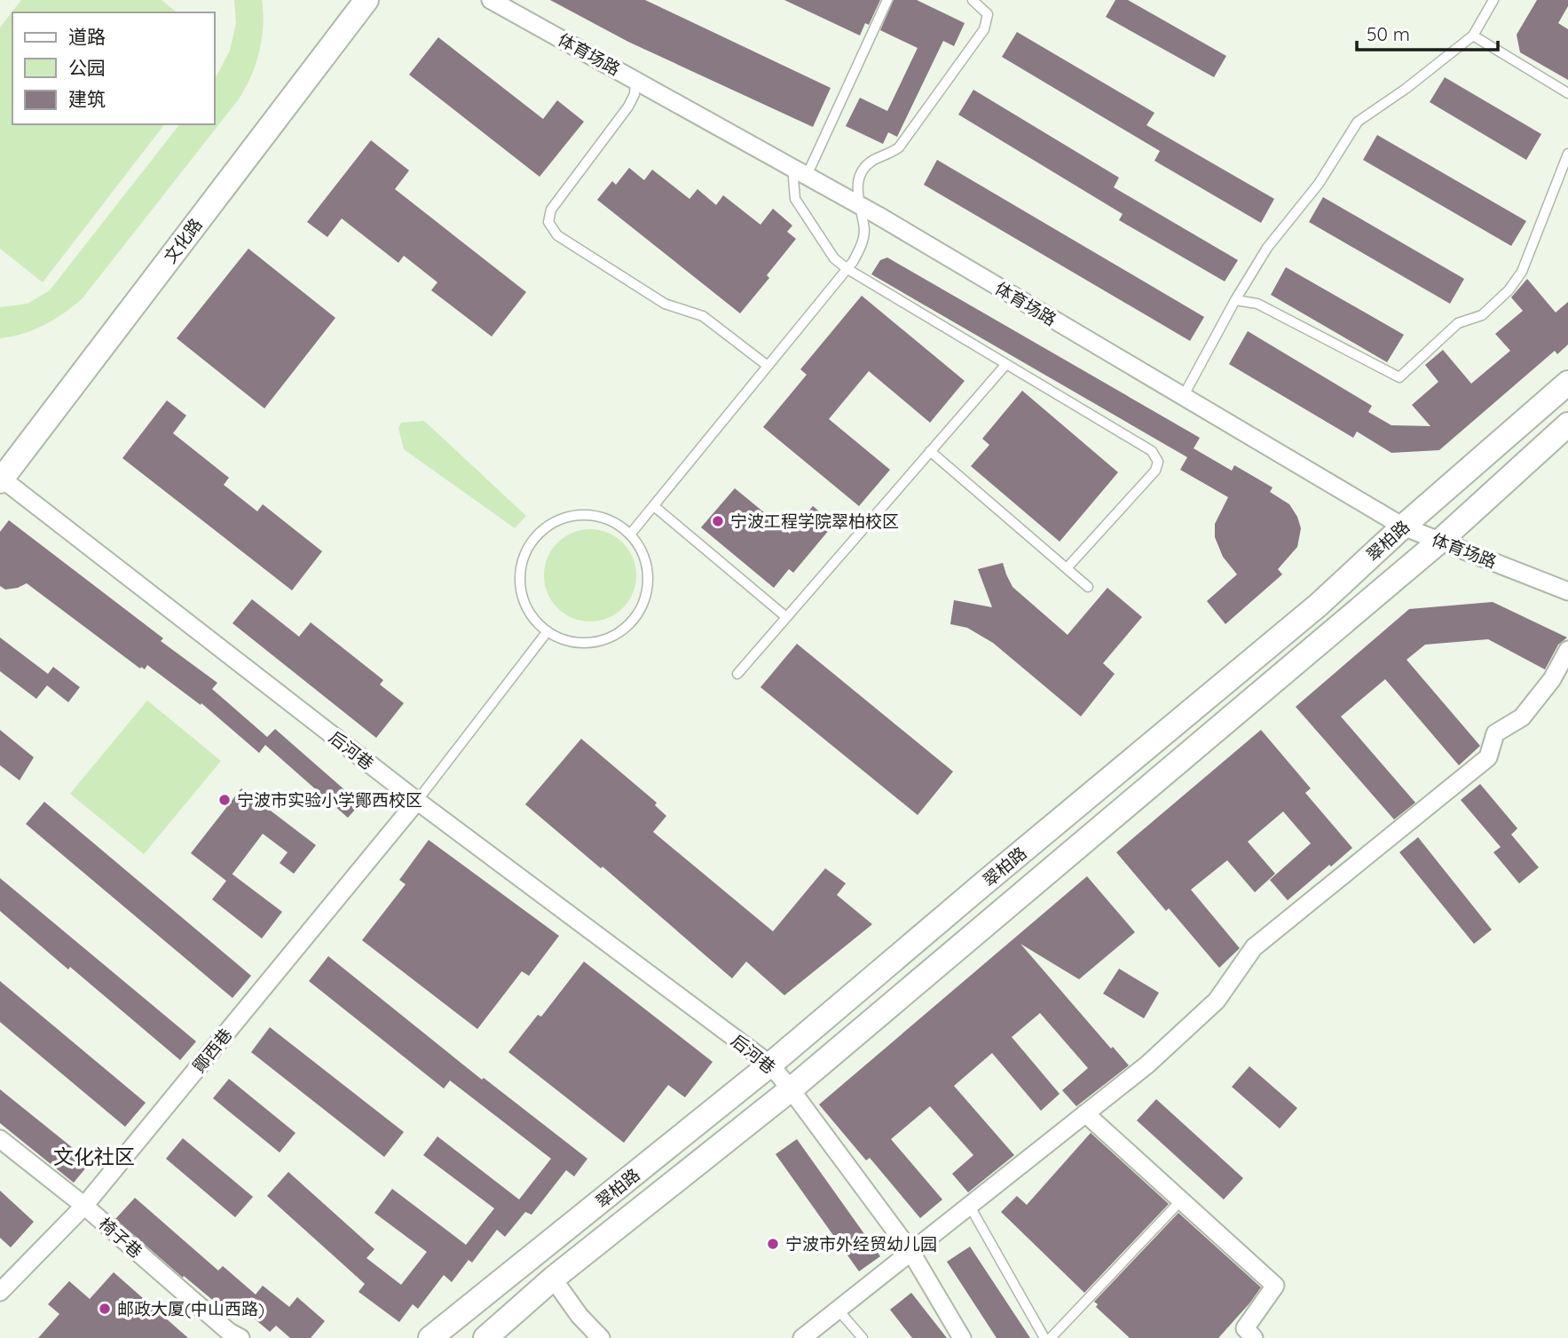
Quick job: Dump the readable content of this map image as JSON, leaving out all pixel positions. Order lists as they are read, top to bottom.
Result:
{
  "streets": {
    "main road": ["文化路", "翠柏路"],
    "street": [
      "体育场路",
      "后河巷",
      "鄮西巷",
      "椅子巷"
    ]
  },
  "crossings": [
    ["体育场路", "翠柏路"],
    ["文化路", "后河巷"],
    ["翠柏路", "后河巷"],
    ["后河巷", "鄮西巷"],
    ["鄮西巷", "椅子巷"]
  ],
  "districts": ["文化社区"],
  "places": [
    "宁波工程学院翠柏校区",
    "宁波市实验小学鄮西校区",
    "宁波市外经贸幼儿园",
    "邮政大厦(中山西路)"
  ],
  "legend": ["道路", "公园", "建筑"],
  "scale_bar": "50 m"
}
